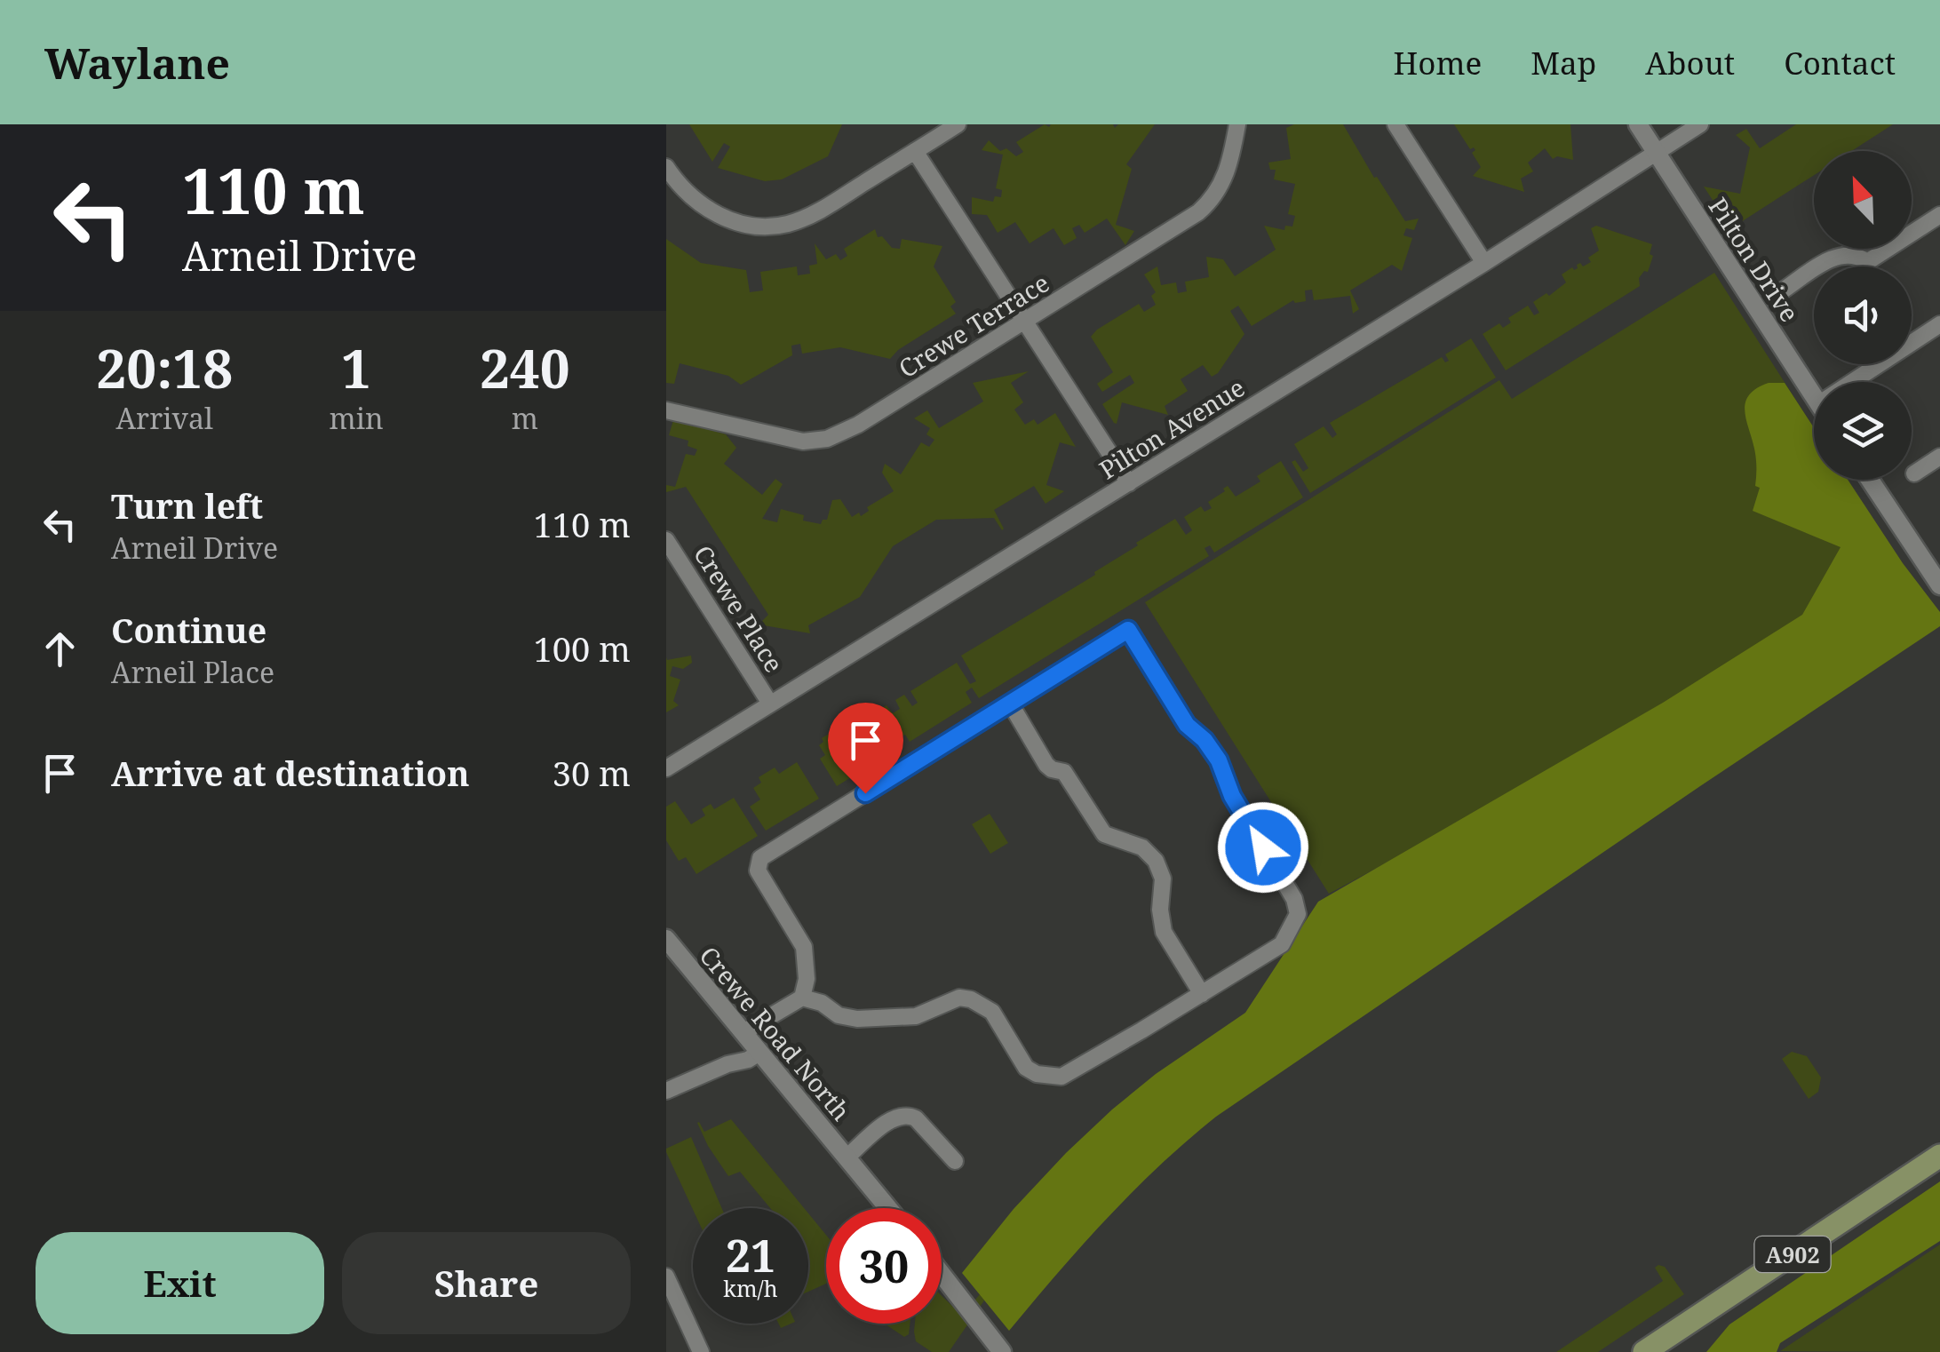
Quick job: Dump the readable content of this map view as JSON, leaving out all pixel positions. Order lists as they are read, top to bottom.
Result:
{
  "streets": {
    "main road": ["A902"],
    "street": [
      "Pilton Drive",
      "Crewe Terrace",
      "Pilton Avenue",
      "Crewe Place",
      "Crewe Road North"
    ]
  },
  "crossings": [
    ["Pilton Drive", "Pilton Avenue"],
    ["Pilton Avenue", "Crewe Place"]
  ],
  "north": "top left",
  "page": {
    "header": "Waylane",
    "nav": [
      "Home",
      "Map",
      "About",
      "Contact"
    ],
    "turn": ["110 m", "Arneil Drive"],
    "eta": [
      "20:18",
      "Arrival",
      "1",
      "min",
      "240",
      "m"
    ],
    "list": [
      {
        "name": "Turn left",
        "note": "Arneil Drive",
        "value": "110 m"
      },
      {
        "name": "Continue",
        "note": "Arneil Place",
        "value": "100 m"
      },
      {
        "name": "Arrive at destination",
        "value": "30 m"
      }
    ],
    "speed": "21 km/h",
    "limit": "30",
    "buttons": ["Exit", "Share"]
  }
}
